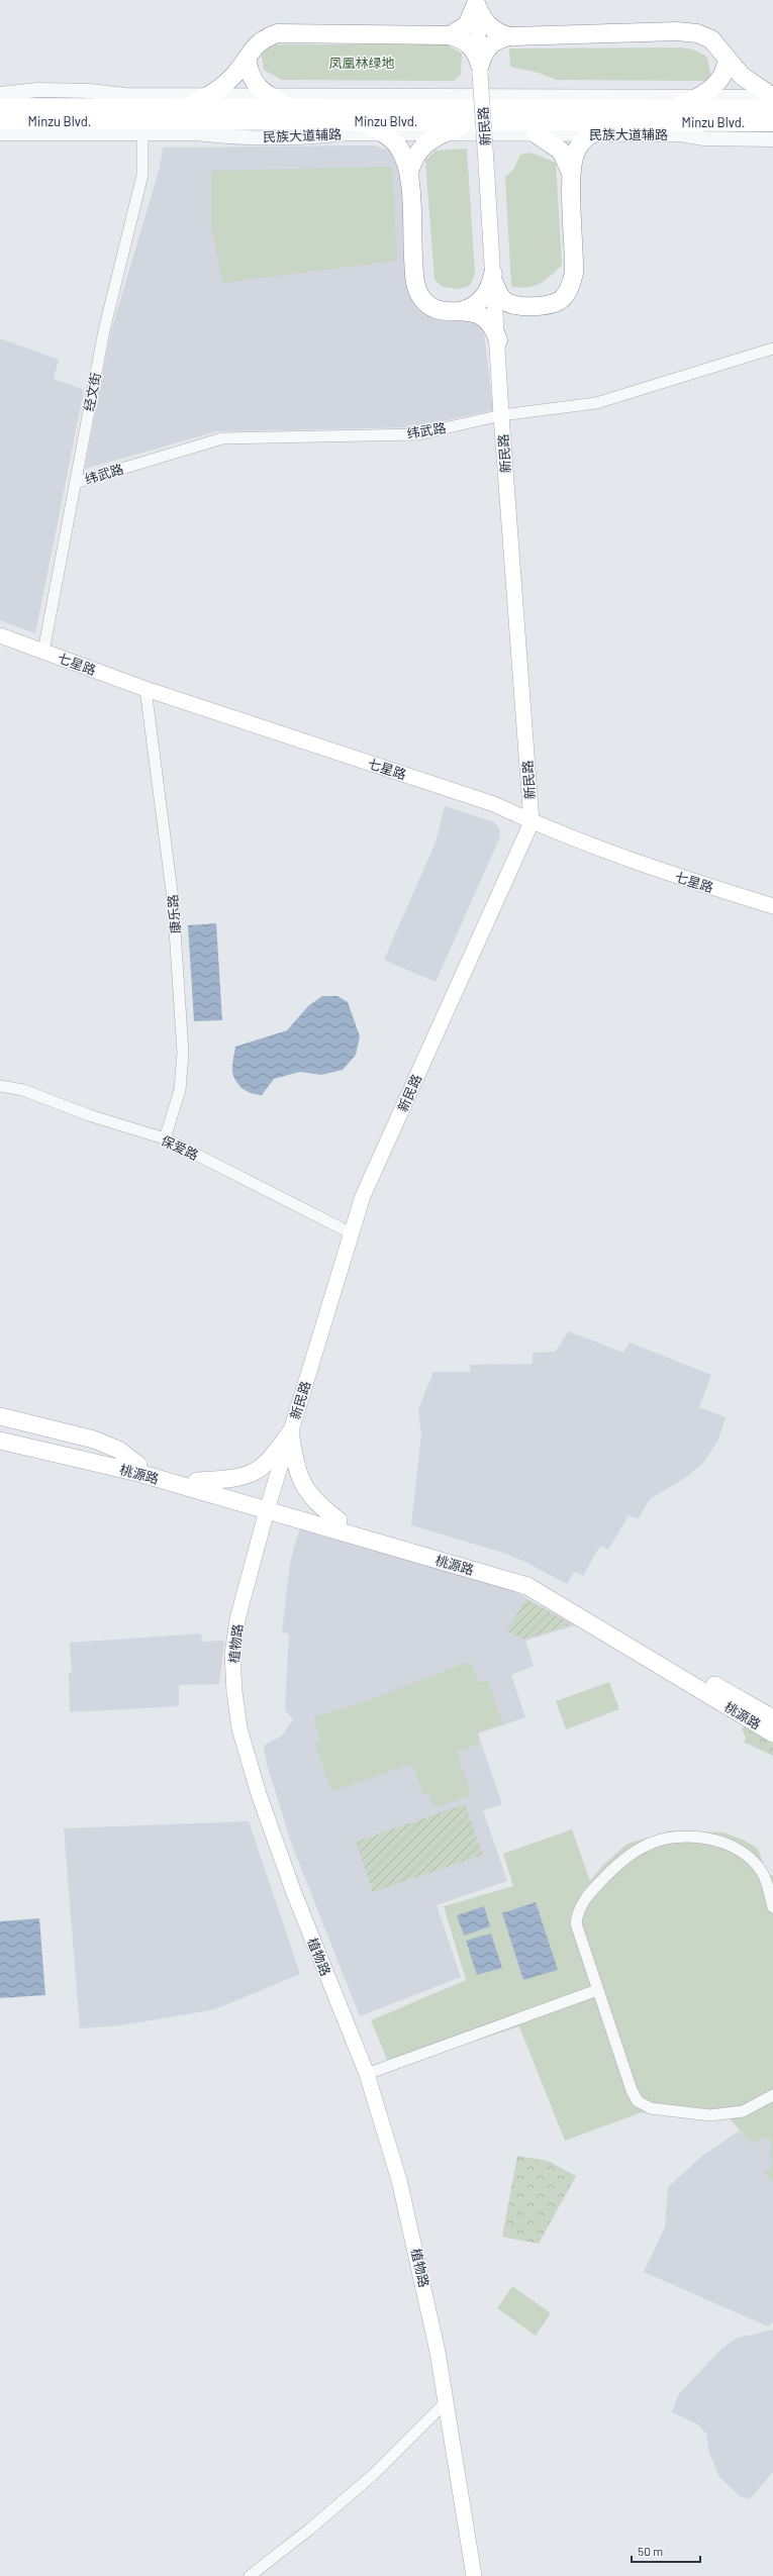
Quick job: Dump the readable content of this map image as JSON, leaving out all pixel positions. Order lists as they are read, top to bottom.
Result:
{
  "streets": {
    "highway": ["Minzu Blvd."],
    "main road": [
      "新民路",
      "七星路",
      "桃源路",
      "植物路"
    ],
    "street": [
      "民族大道辅路",
      "经文街",
      "纬武路",
      "康乐路",
      "保爱路"
    ]
  },
  "crossings": [
    ["新民路", "纬武路"],
    ["新民路", "七星路"],
    ["新民路", "保爱路"],
    ["新民路", "桃源路"],
    ["新民路", "植物路"],
    ["民族大道辅路", "经文街"],
    ["经文街", "纬武路"],
    ["经文街", "七星路"],
    ["七星路", "康乐路"],
    ["康乐路", "保爱路"],
    ["桃源路", "植物路"]
  ],
  "parks": ["凤凰林绿地"],
  "scale_bar": "50 m"
}
